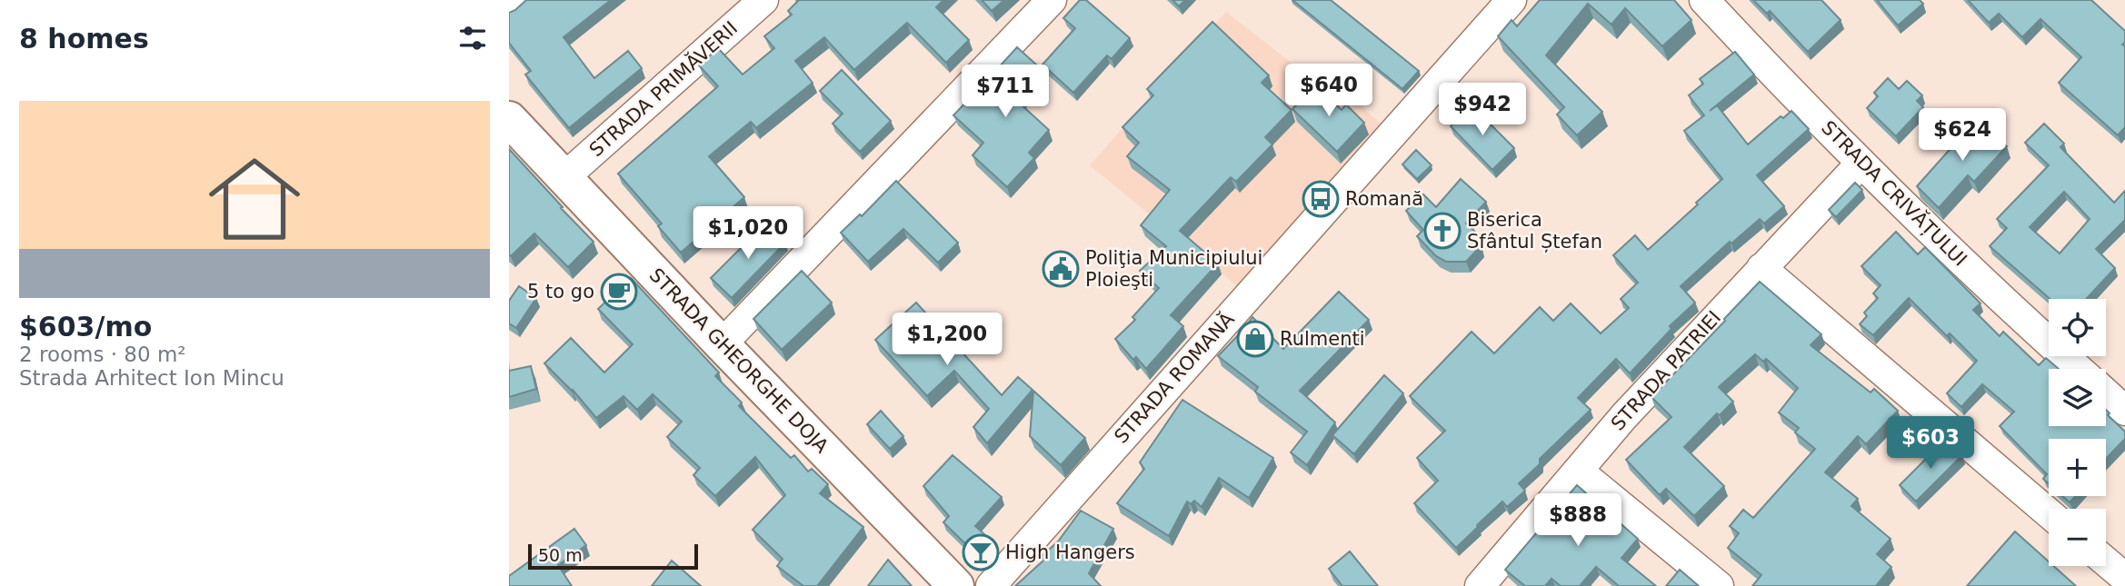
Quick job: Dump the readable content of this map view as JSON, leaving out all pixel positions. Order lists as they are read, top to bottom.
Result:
{
  "streets": {
    "main road": ["STRADA GHEORGHE DOJA"],
    "street": [
      "STRADA PRIMĂVERII",
      "STRADA CRIVĂȚULUI",
      "STRADA PATRIEI",
      "STRADA ROMANĂ"
    ]
  },
  "crossings": [
    ["STRADA PRIMĂVERII", "STRADA GHEORGHE DOJA"],
    ["STRADA CRIVĂȚULUI", "STRADA PATRIEI"]
  ],
  "places": {
    "bus stop": ["Romană"],
    "church": ["Biserica Sfântul Ștefan"],
    "public building": ["Poliţia Municipiului Ploieşti"],
    "cafe": ["5 to go"],
    "shop": ["Rulmenti"],
    "bar": ["High Hangers"]
  },
  "scale_bar": "50 m",
  "page": {
    "heading": "8 homes",
    "price": [
      "$640",
      "$711",
      "$942",
      "$624",
      "$1,020",
      "$1,200",
      "$603",
      "$888"
    ],
    "list": [
      {
        "name": "$603/mo",
        "note": "2 rooms · 80 m² · Strada Arhitect Ion Mincu"
      }
    ],
    "map_buttons": ["+", "−"],
    "scale": "50 m"
  }
}
